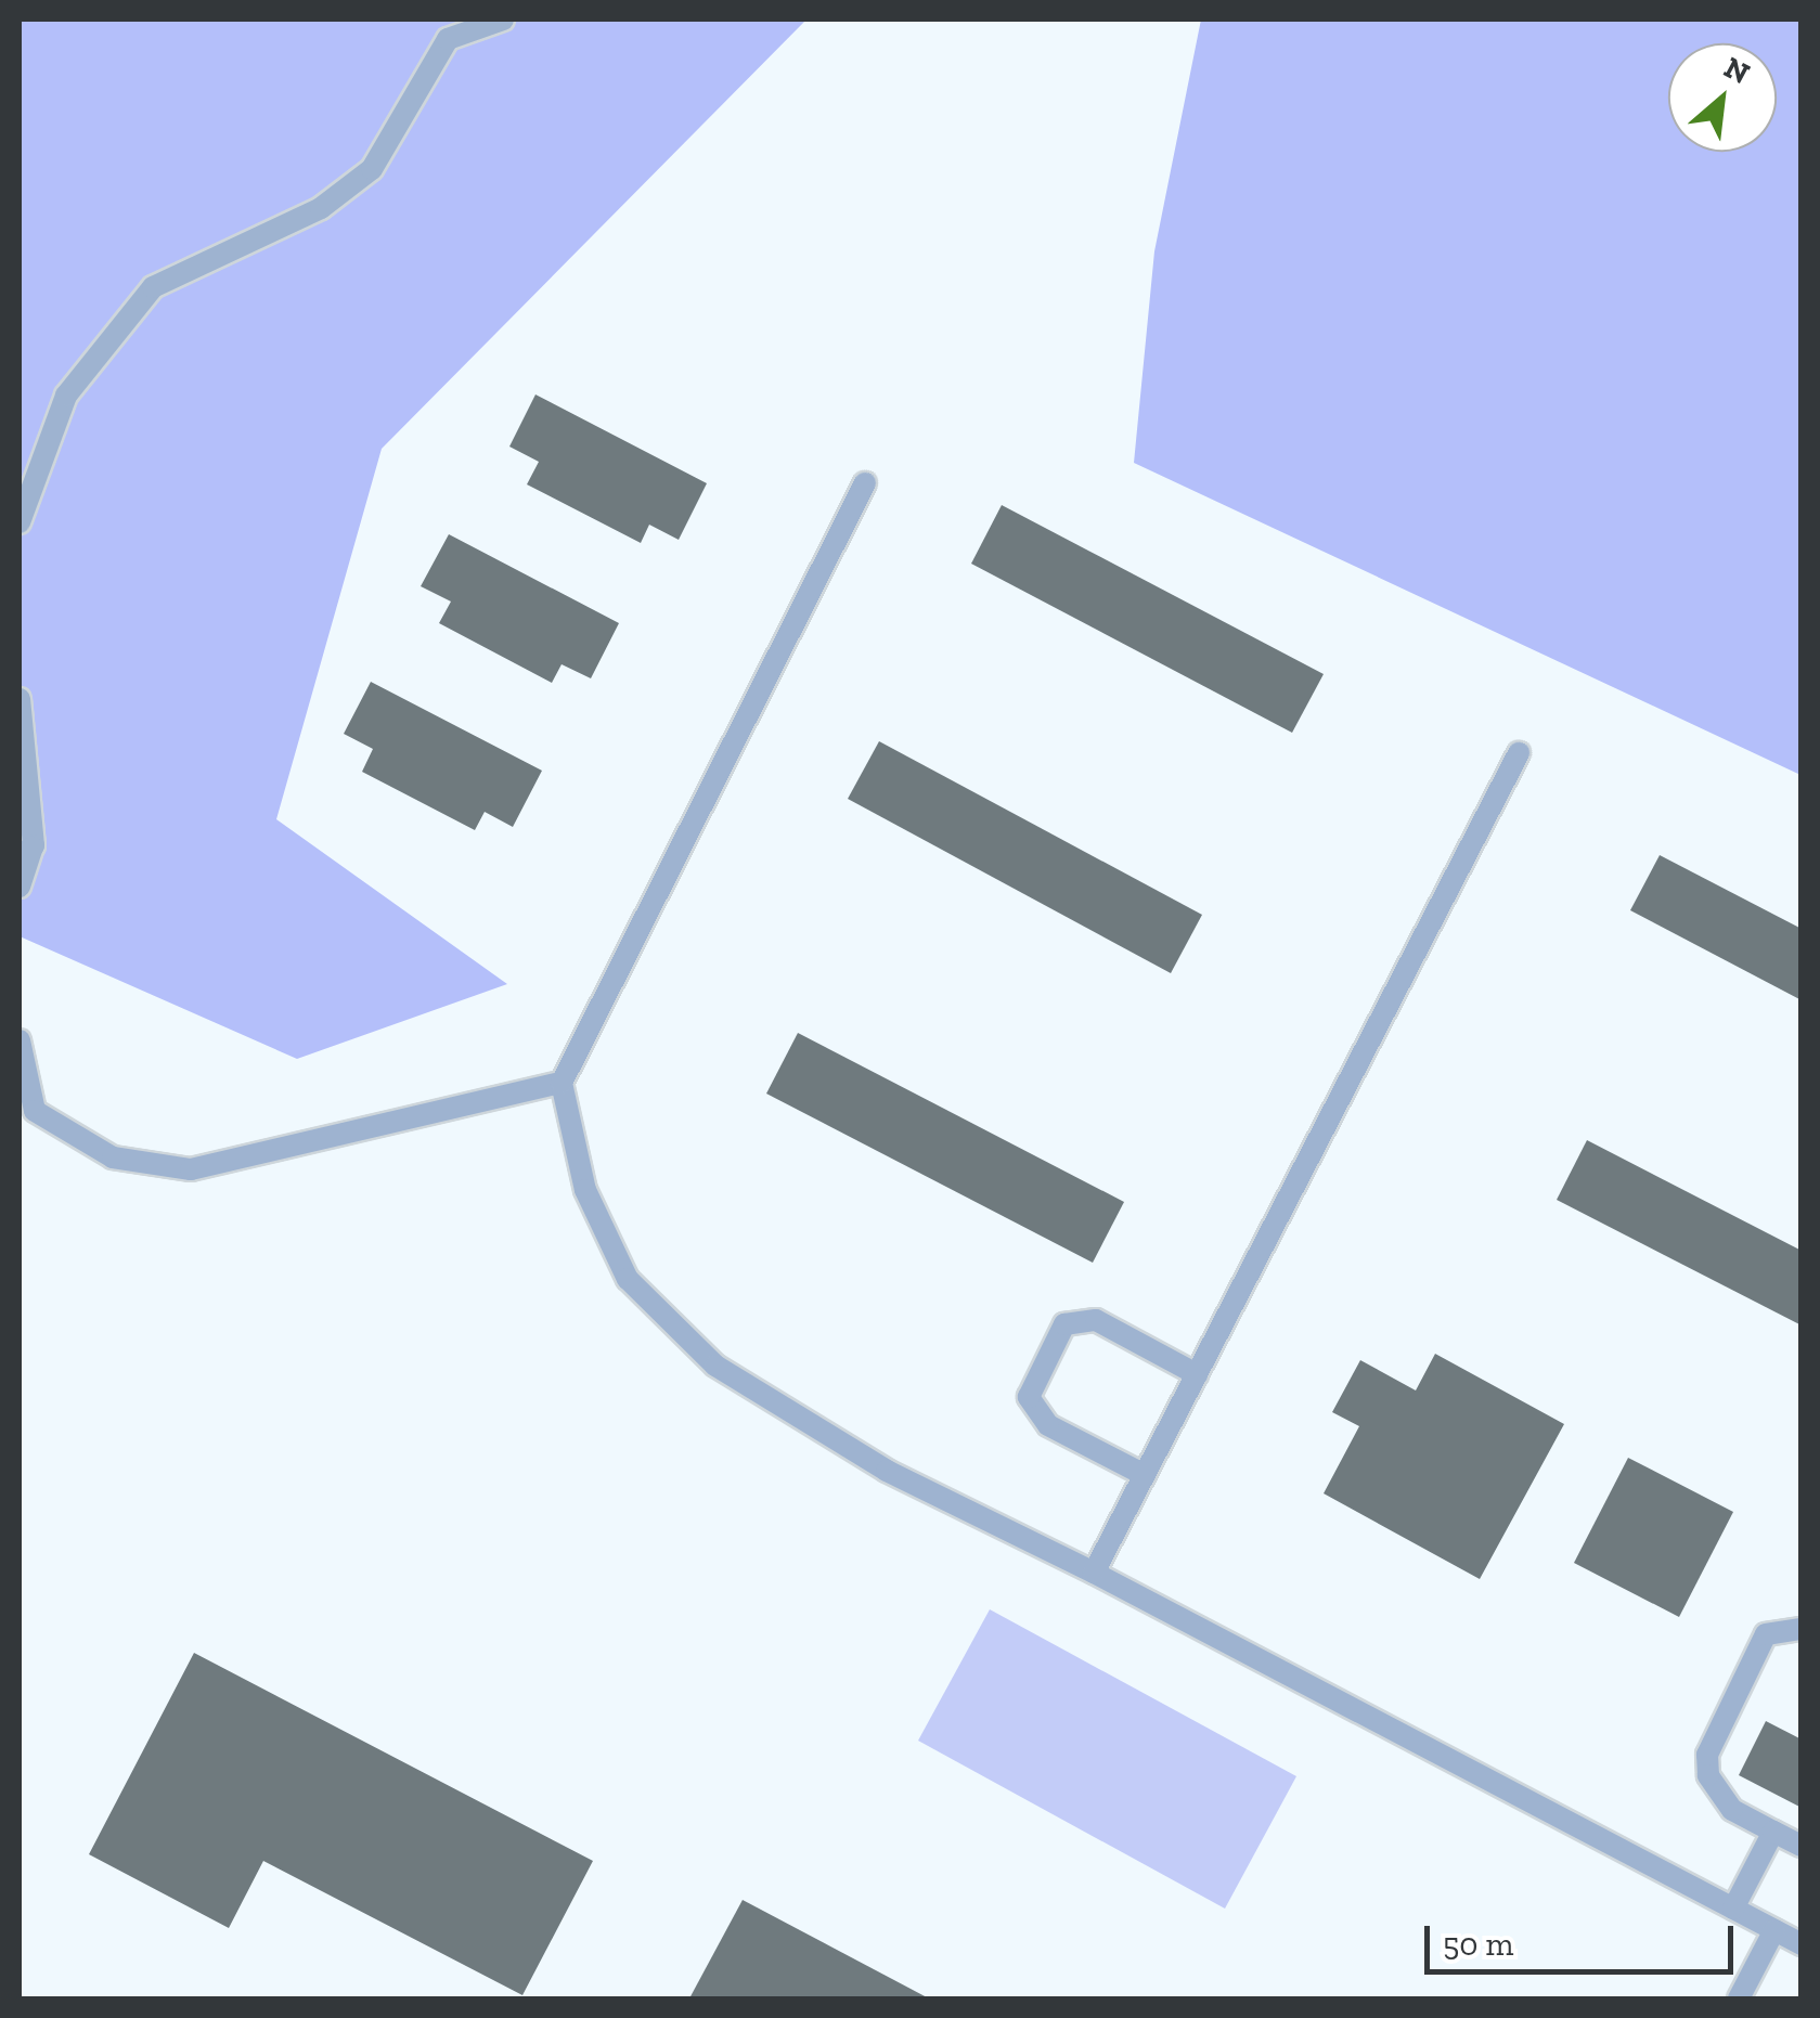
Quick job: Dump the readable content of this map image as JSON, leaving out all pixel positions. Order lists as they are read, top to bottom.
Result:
{
  "scale_bar": "50 m",
  "north": "top right"
}
